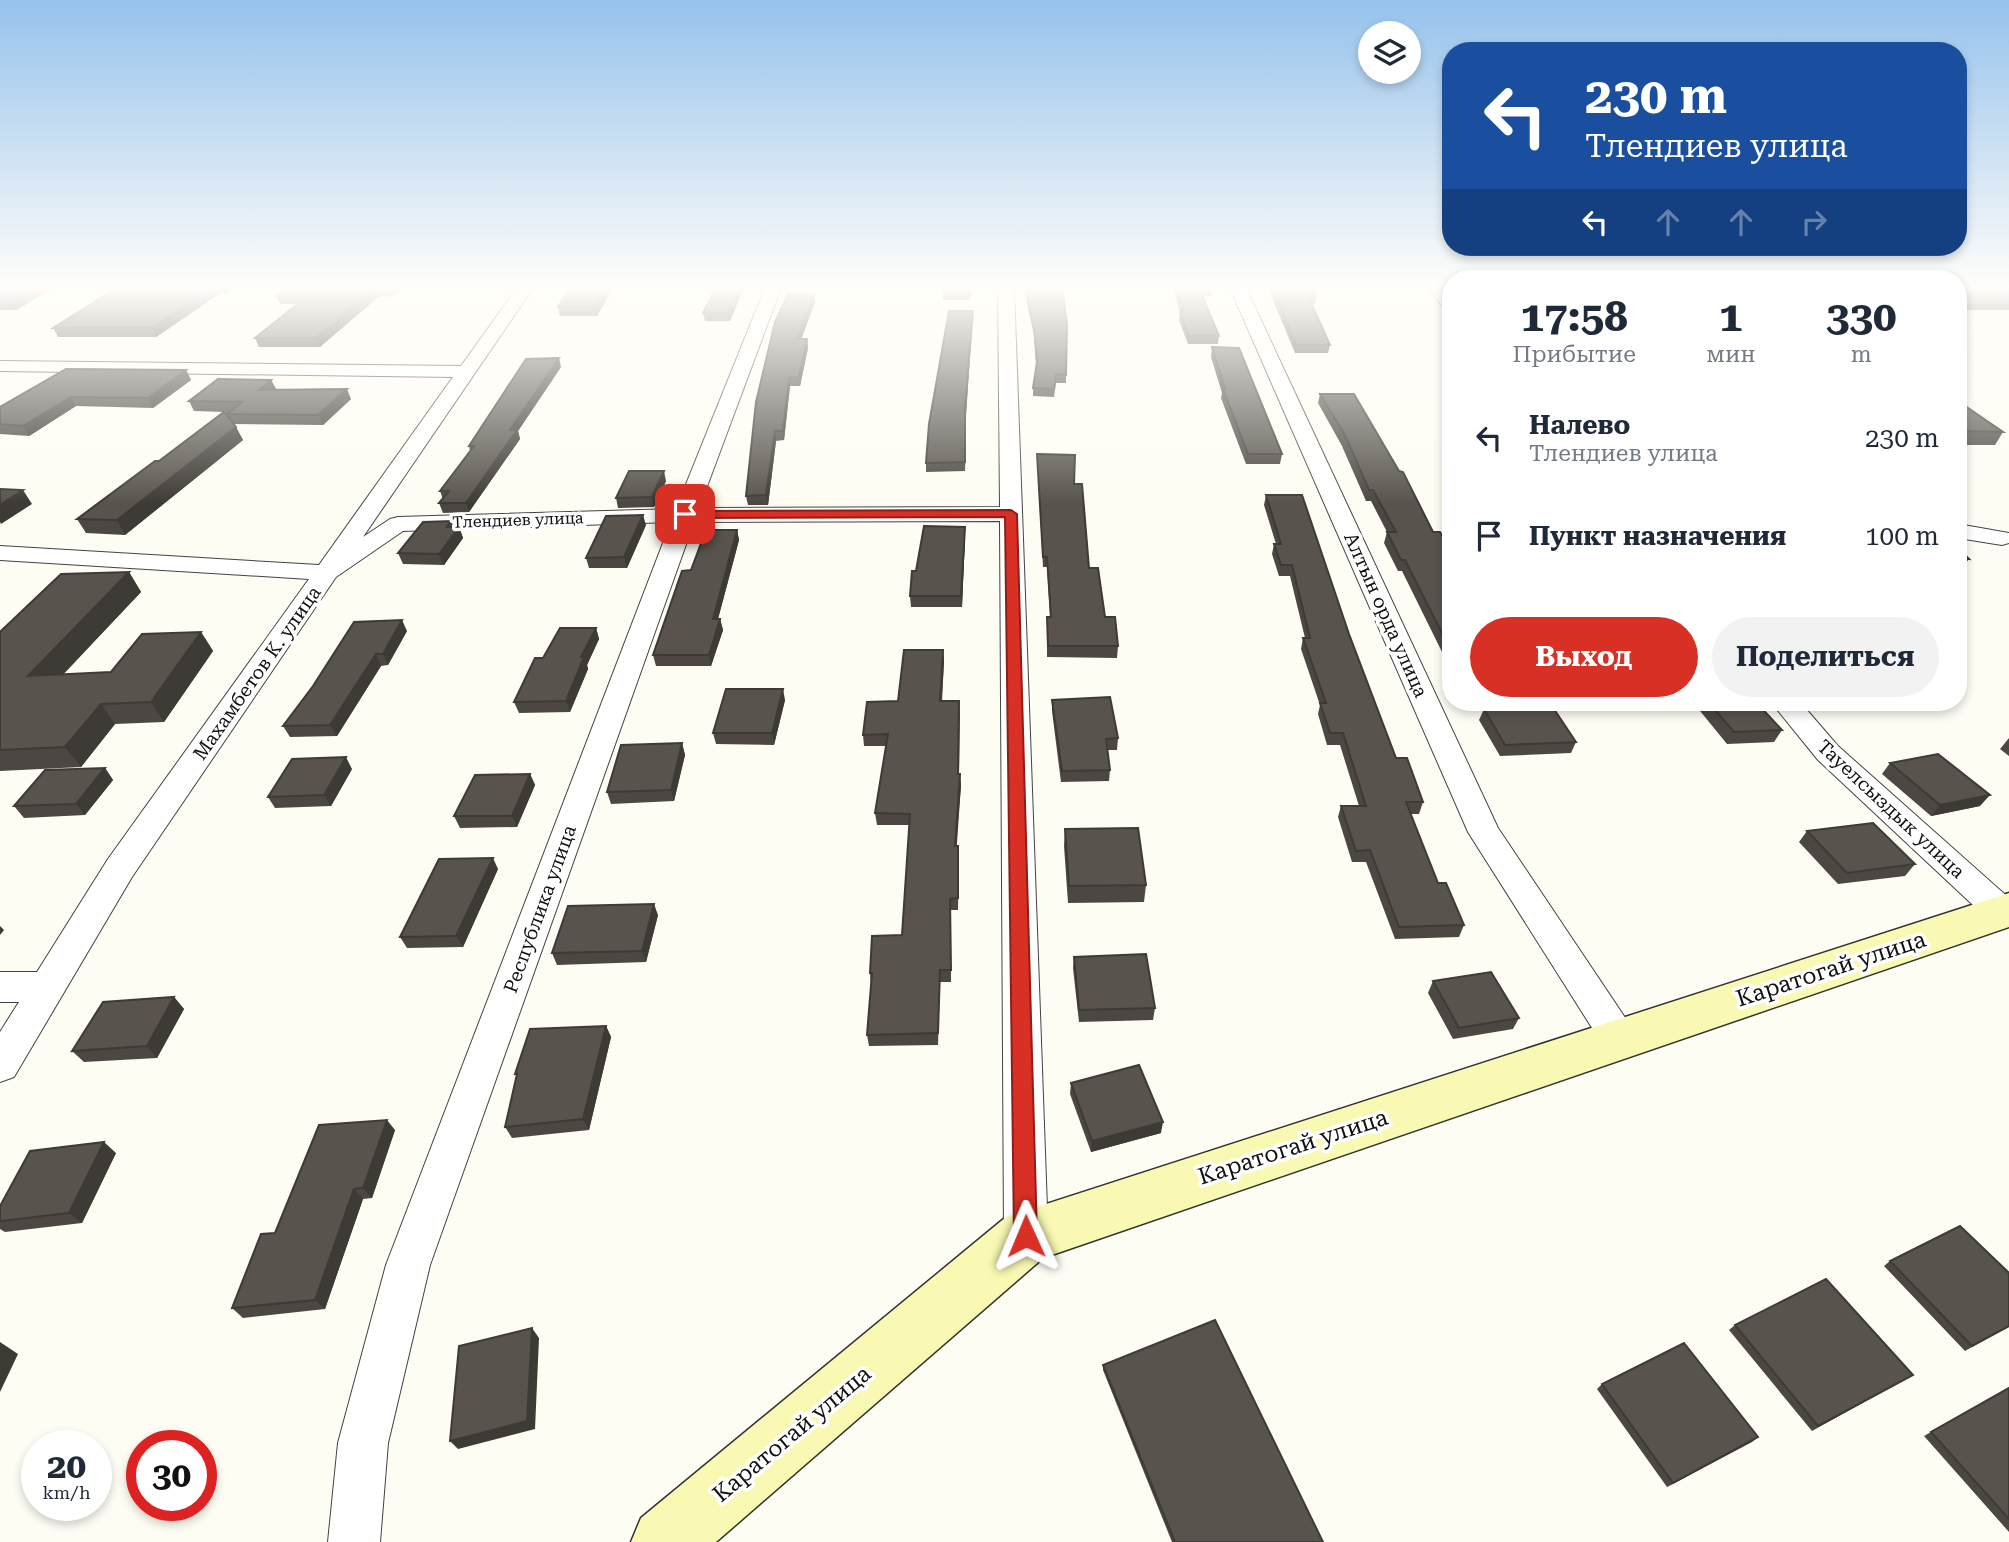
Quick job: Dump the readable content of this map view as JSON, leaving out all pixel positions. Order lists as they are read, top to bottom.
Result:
{
  "streets": {
    "street": [
      "Тлендиев улица",
      "Алтын орда улица",
      "Махамбетов К. улица",
      "Тауелсыздык улица",
      "Республика улица",
      "Каратогай улица"
    ]
  },
  "crossings": [
    ["Тлендиев улица", "Махамбетов К. улица"],
    ["Тлендиев улица", "Республика улица"],
    ["Алтын орда улица", "Каратогай улица"],
    ["Тауелсыздык улица", "Каратогай улица"]
  ],
  "page": {
    "turn": ["230 m", "Тлендиев улица"],
    "eta": [
      "17:58",
      "Прибытие",
      "1",
      "мин",
      "330",
      "m"
    ],
    "list": [
      {
        "name": "Налево",
        "note": "Тлендиев улица",
        "value": "230 m"
      },
      {
        "name": "Пункт назначения",
        "value": "100 m"
      }
    ],
    "buttons": ["Выход", "Поделиться"],
    "speed": "20 km/h",
    "limit": "30"
  }
}
